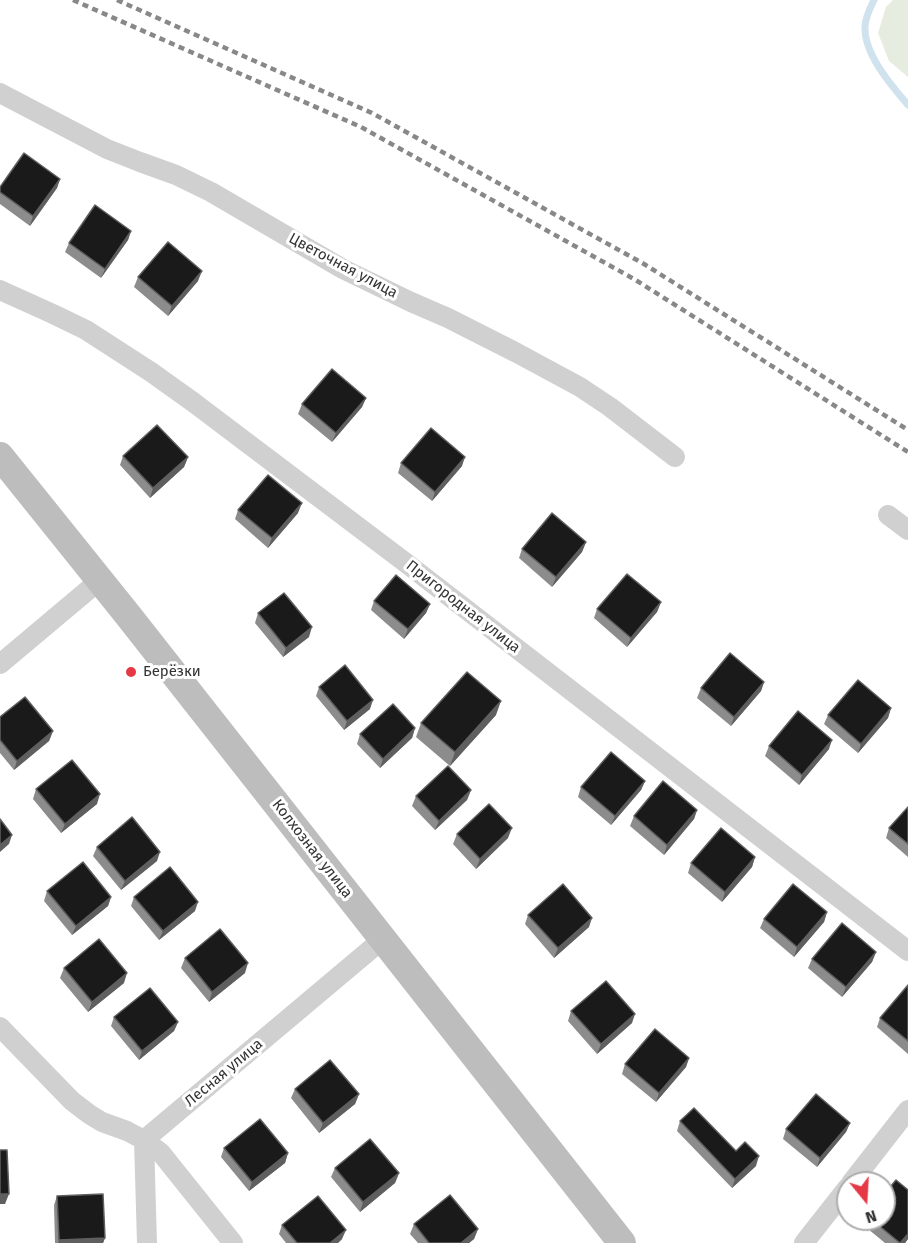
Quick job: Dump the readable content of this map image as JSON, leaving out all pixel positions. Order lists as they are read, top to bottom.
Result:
{
  "streets": {
    "main road": ["Колхозная улица"],
    "street": ["Цветочная улица", "Пригородная улица", "Лесная улица"]
  },
  "crossings": [
    ["Колхозная улица", "Лесная улица"]
  ],
  "places": ["Берёзки"],
  "north": "bottom"
}
